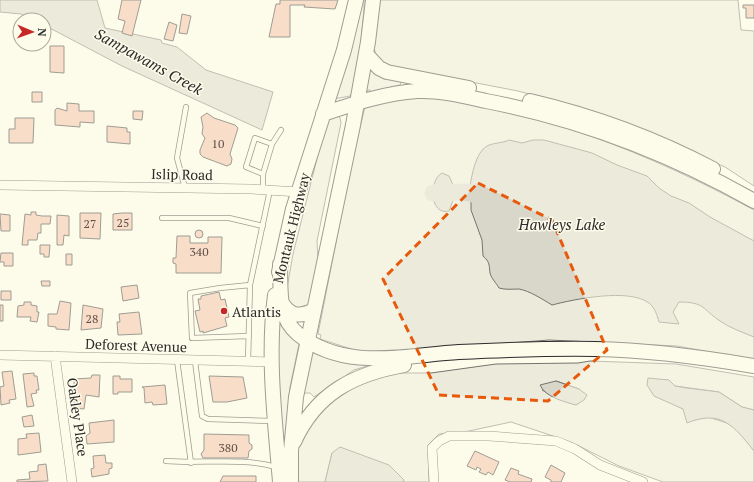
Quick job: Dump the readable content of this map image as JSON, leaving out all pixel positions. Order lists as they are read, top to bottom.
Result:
{
  "streets": {
    "main road": ["Montauk Highway"],
    "street": ["Islip Road", "Deforest Avenue", "Oakley Place"]
  },
  "crossings": [
    ["Islip Road", "Montauk Highway"],
    ["Montauk Highway", "Deforest Avenue"],
    ["Deforest Avenue", "Oakley Place"]
  ],
  "water": ["Sampawams Creek", "Hawleys Lake"],
  "places": ["Atlantis"],
  "house_numbers": [
    "10",
    "25",
    "27",
    "340",
    "28",
    "380"
  ],
  "north": "right"
}
